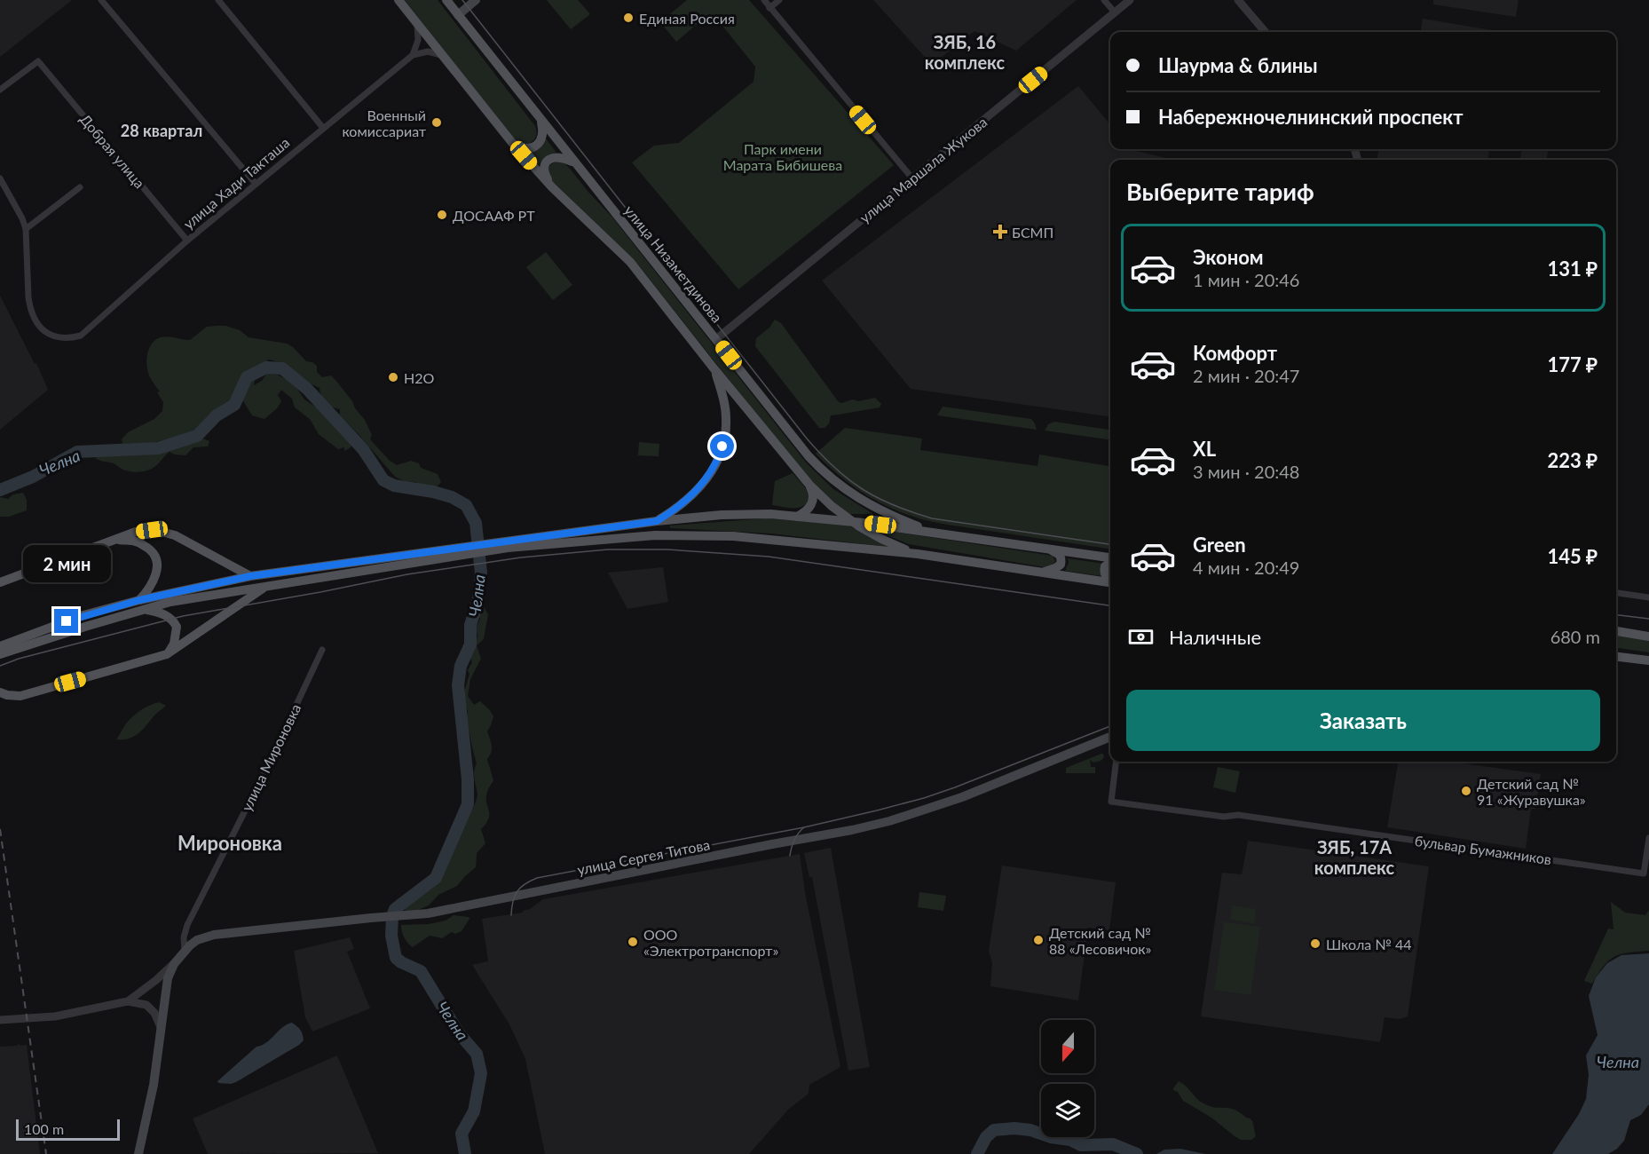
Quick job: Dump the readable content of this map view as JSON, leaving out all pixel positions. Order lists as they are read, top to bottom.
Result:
{
  "streets": {
    "main road": ["улица Низаметдинова", "улица Сергея Титова"],
    "street": [
      "Добрая улица",
      "улица Маршала Жукова",
      "улица Хади Такташа",
      "улица Мироновка",
      "бульвар Бумажников"
    ]
  },
  "crossings": [
    ["Добрая улица", "улица Хади Такташа"],
    ["улица Маршала Жукова", "улица Низаметдинова"],
    ["улица Мироновка", "улица Сергея Титова"]
  ],
  "districts": [
    "ЗЯБ, 16 комплекс",
    "28 квартал",
    "Мироновка",
    "ЗЯБ, 17А комплекс"
  ],
  "water": ["Челна"],
  "parks": ["Парк имени Марата Бибишева"],
  "places": {
    "other": [
      "Единая Россия",
      "Военный комиссариат",
      "ДОСААФ РТ",
      "H2O",
      "Детский сад № 91 «Журавушка»",
      "Детский сад № 88 «Лесовичок»",
      "ООО «Электротранспорт»",
      "Школа № 44"
    ],
    "health": ["БСМП"]
  },
  "scale_bar": "100 m",
  "north": "bottom",
  "page": {
    "banner": ["Шаурма & блины", "Набережночелнинский проспект"],
    "heading": "Выберите тариф",
    "list": [
      {
        "name": "Эконом",
        "note": "1 мин · 20:46",
        "value": "131 ₽"
      },
      {
        "name": "Комфорт",
        "note": "2 мин · 20:47",
        "value": "177 ₽"
      },
      {
        "name": "XL",
        "note": "3 мин · 20:48",
        "value": "223 ₽"
      },
      {
        "name": "Green",
        "note": "4 мин · 20:49",
        "value": "145 ₽"
      }
    ],
    "bubble": "2 мин",
    "pay": ["Наличные", "680 m"],
    "buttons": "Заказать",
    "scale": "100 m"
  }
}
